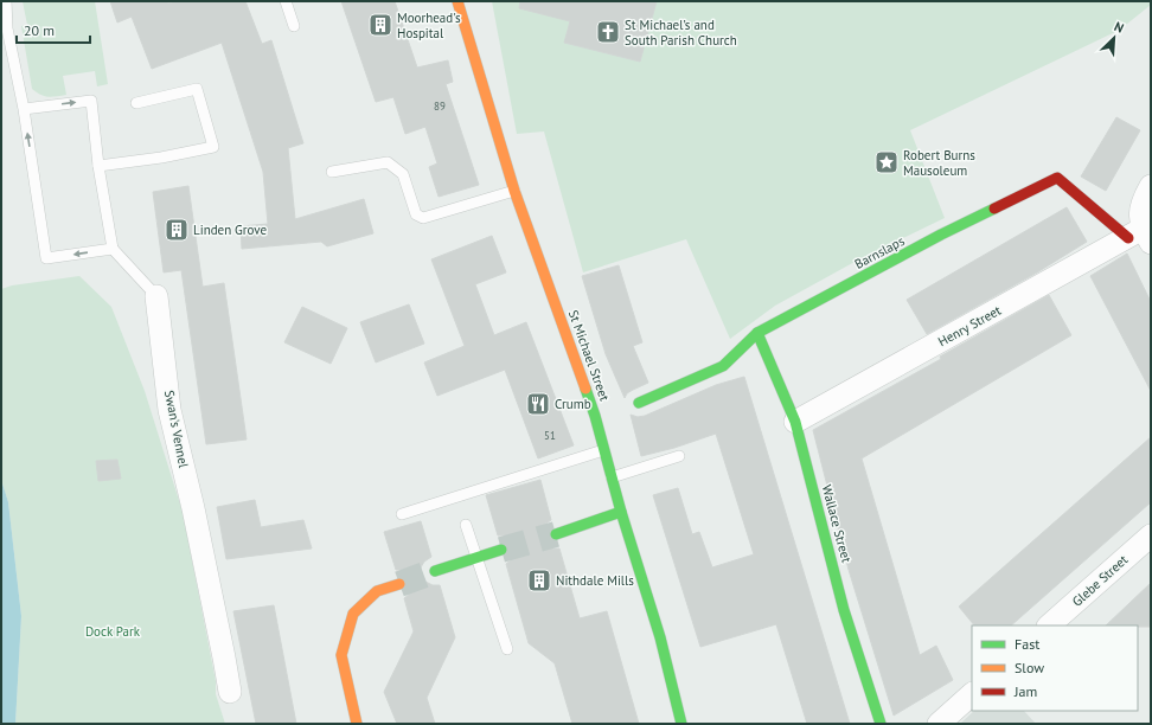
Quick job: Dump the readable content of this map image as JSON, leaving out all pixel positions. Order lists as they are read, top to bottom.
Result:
{
  "streets": {
    "street": [
      "Barnslaps",
      "Henry Street",
      "St Michael Street",
      "Swan's Vennel",
      "Wallace Street",
      "Glebe Street"
    ]
  },
  "crossings": [
    ["Barnslaps", "Henry Street"],
    ["Barnslaps", "Wallace Street"],
    ["Henry Street", "Wallace Street"]
  ],
  "parks": ["Dock Park"],
  "places": {
    "building": ["Moorhead's Hospital", "Linden Grove", "Nithdale Mills"],
    "church": ["St Michael’s and South Parish Church"],
    "place": ["Robert Burns Mausoleum"],
    "restaurant": ["Crumb"]
  },
  "house_numbers": ["89", "51"],
  "legend": ["Fast", "Slow", "Jam"],
  "scale_bar": "20 m",
  "north": "top right"
}
